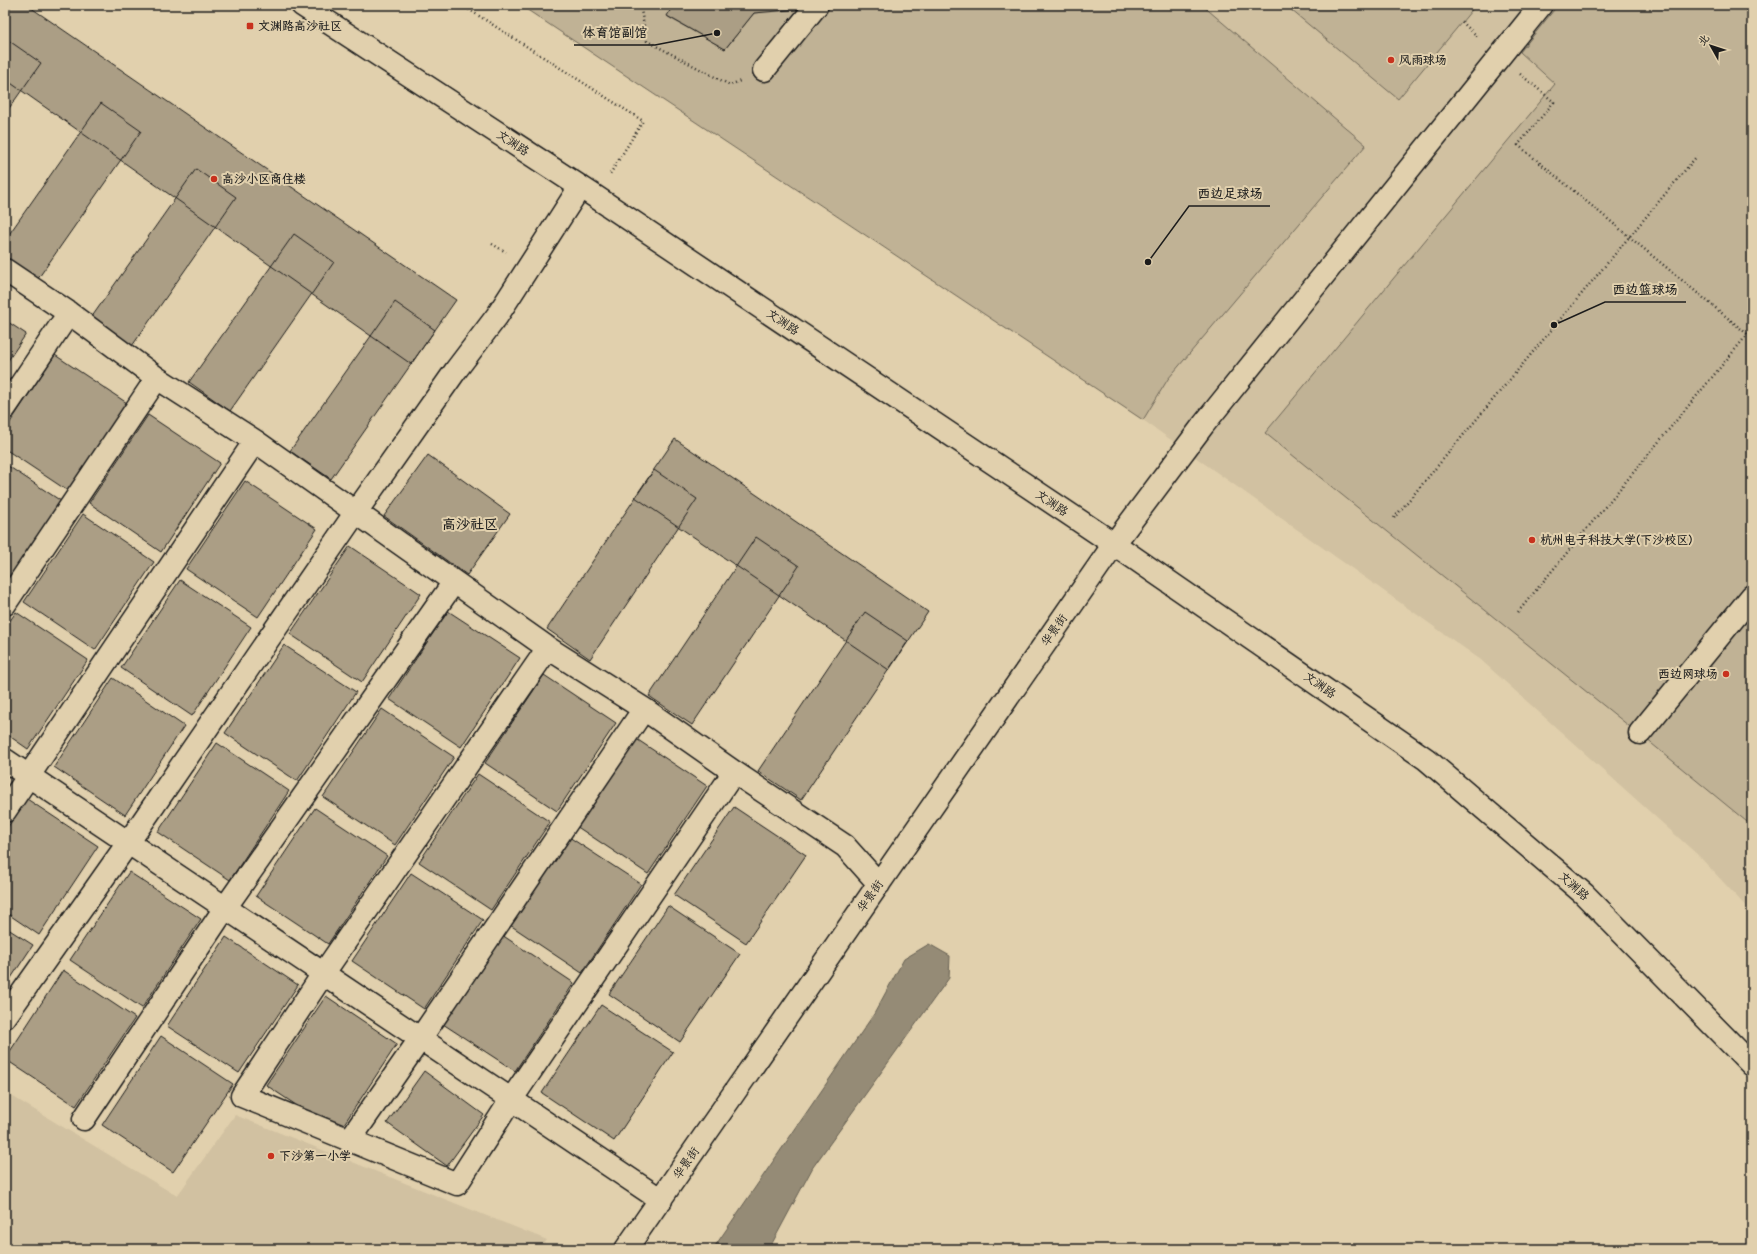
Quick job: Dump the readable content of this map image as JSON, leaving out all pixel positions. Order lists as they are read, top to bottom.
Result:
{
  "streets": {
    "street": ["文渊路", "华景街"]
  },
  "crossings": [
    ["文渊路", "华景街"]
  ],
  "districts": ["高沙社区"],
  "places": {
    "transit": ["文渊路高沙社区"],
    "other": [
      "体育馆副馆",
      "风雨球场",
      "高沙小区商住楼",
      "西边足球场",
      "西边篮球场",
      "杭州电子科技大学(下沙校区)",
      "西边网球场",
      "下沙第一小学"
    ]
  },
  "north": "top left"
}
